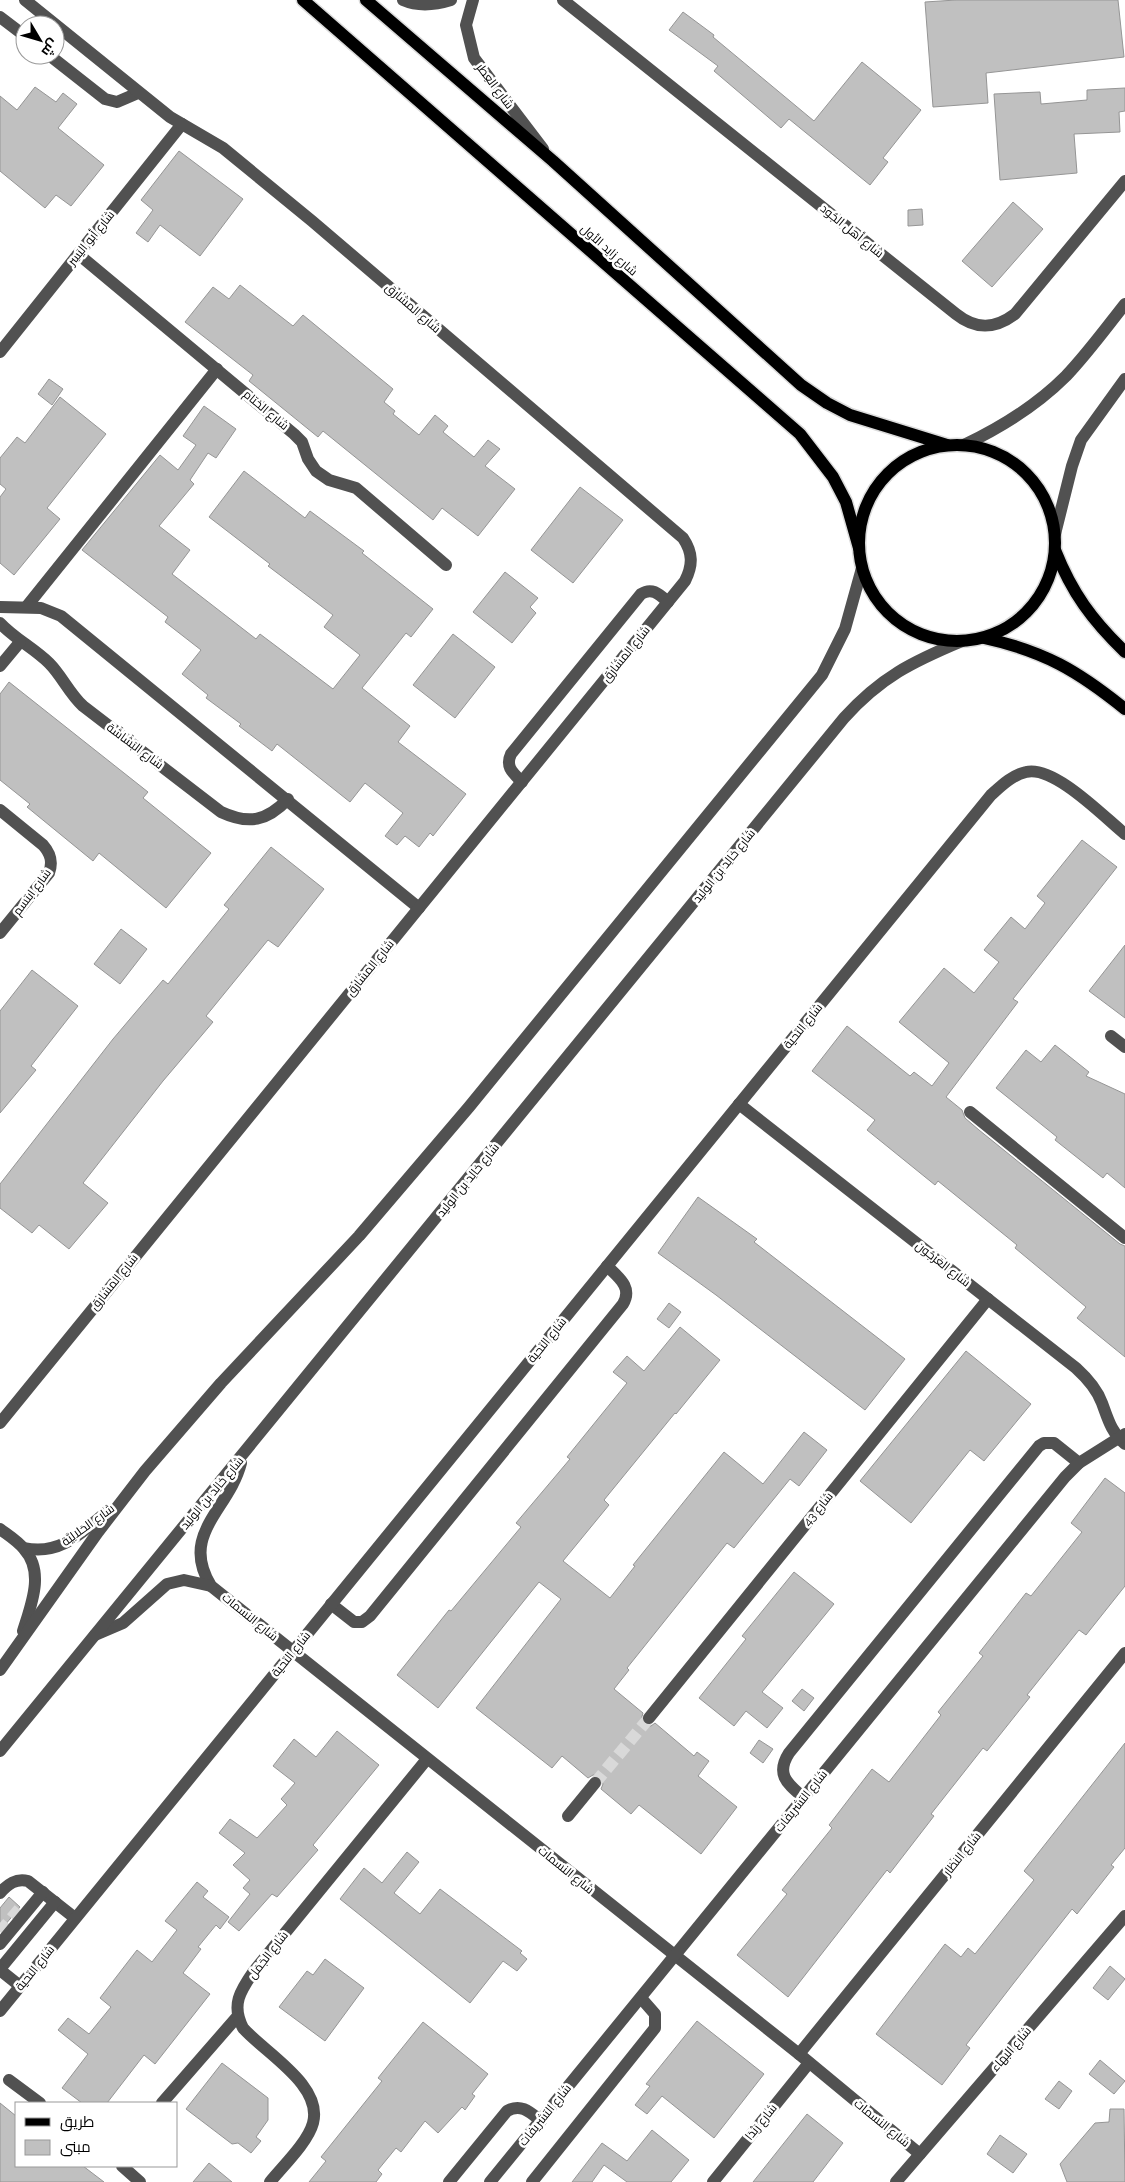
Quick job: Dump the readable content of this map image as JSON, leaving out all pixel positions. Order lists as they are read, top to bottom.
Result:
{
  "streets": {
    "main road": ["شارع زايد الأول"],
    "street": [
      "شارع العِطر",
      "شارع أهل الجُود",
      "شارع أبو اليَسِر",
      "شارع المشارق",
      "شارع الختام",
      "شارع البَشَاشَة",
      "شارع خالِد بن الوليد",
      "شارع ابتسم",
      "شارع التحية",
      "شارع العَرْجُون",
      "شارع 43",
      "شارع الحَلالِيَّة",
      "شارع النسمات",
      "شارع التشريفات",
      "شارع النظار",
      "شارع الجَمَل",
      "شارع البهاء",
      "شارع رَبْدَا"
    ]
  },
  "crossings": [
    ["شارع أبو اليَسِر", "شارع المشارق"],
    ["شارع أبو اليَسِر", "شارع الختام"],
    ["شارع خالِد بن الوليد", "شارع النسمات"],
    ["شارع التحية", "شارع العَرْجُون"],
    ["شارع التحية", "شارع النسمات"],
    ["شارع العَرْجُون", "شارع 43"],
    ["شارع العَرْجُون", "شارع التشريفات"],
    ["شارع النسمات", "شارع التشريفات"],
    ["شارع النسمات", "شارع النظار"],
    ["شارع النسمات", "شارع الجَمَل"],
    ["شارع النسمات", "شارع البهاء"],
    ["شارع النسمات", "شارع رَبْدَا"]
  ],
  "legend": ["طريق", "مبنى"],
  "north": "bottom right"
}
